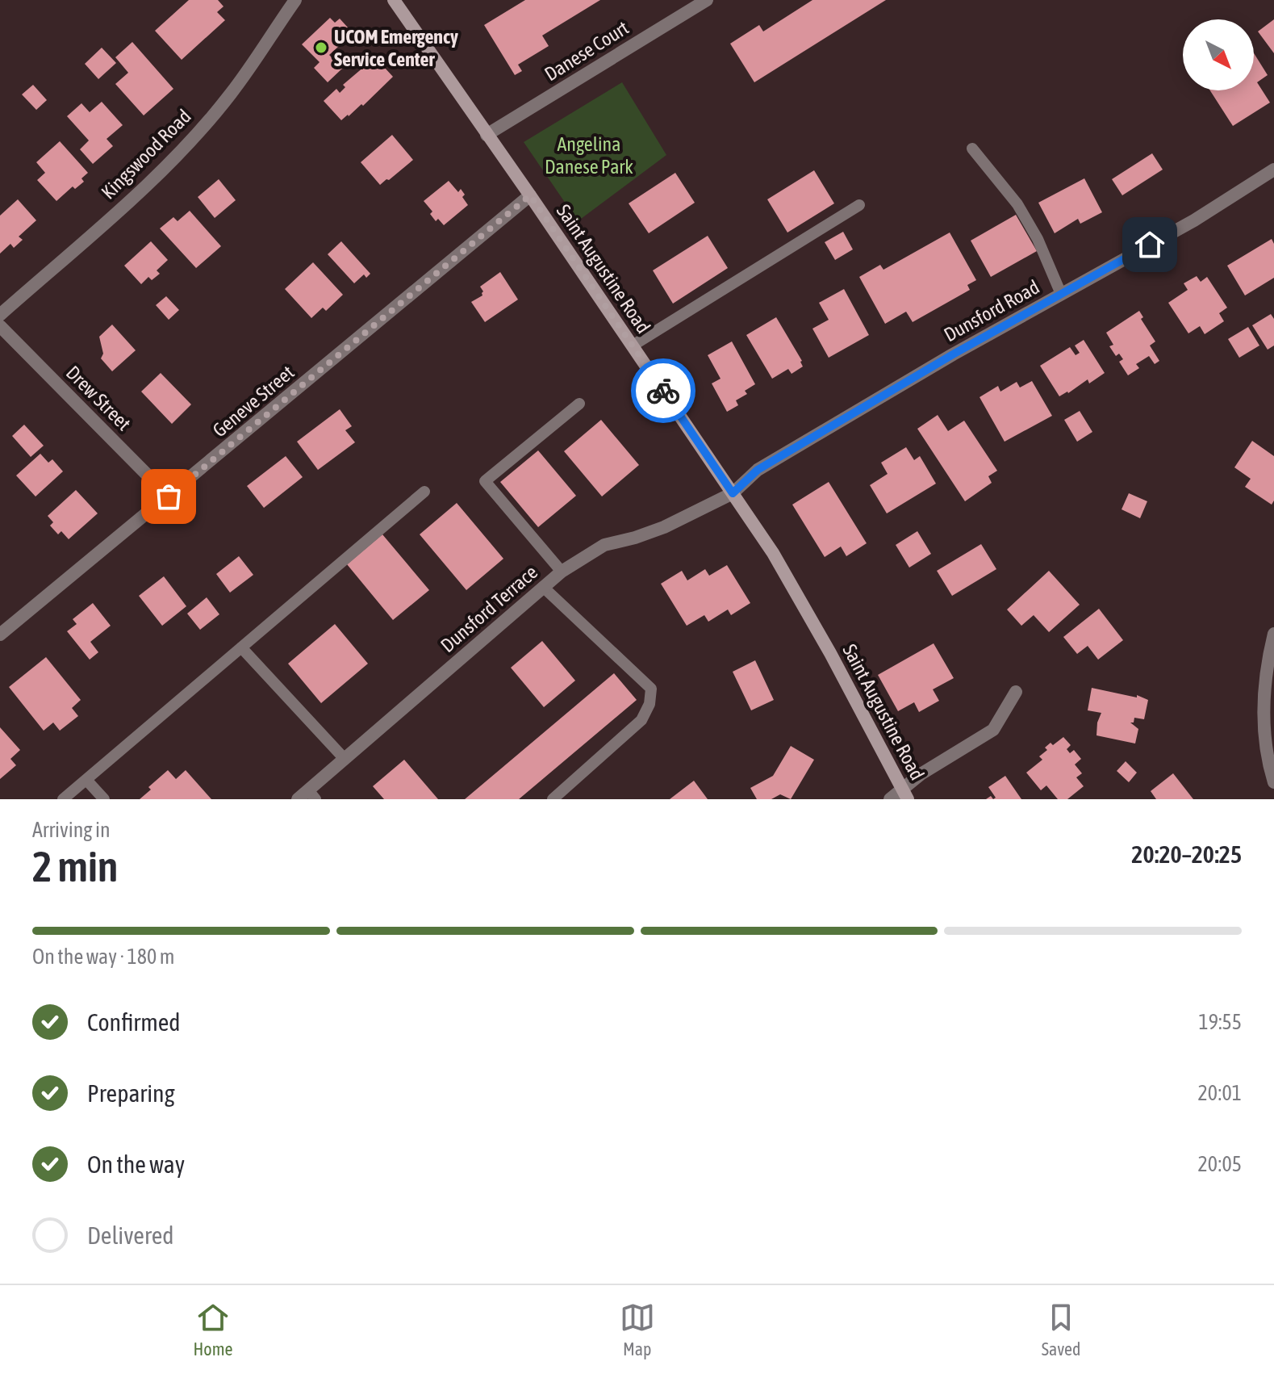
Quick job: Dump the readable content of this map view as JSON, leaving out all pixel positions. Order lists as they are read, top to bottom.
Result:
{
  "streets": {
    "main road": ["Saint Augustine Road"],
    "street": [
      "Danese Court",
      "Kingswood Road",
      "Dunsford Road",
      "Drew Street",
      "Geneve Street",
      "Dunsford Terrace"
    ]
  },
  "crossings": [
    ["Danese Court", "Saint Augustine Road"],
    ["Saint Augustine Road", "Dunsford Road"],
    ["Saint Augustine Road", "Geneve Street"],
    ["Saint Augustine Road", "Dunsford Terrace"],
    ["Dunsford Road", "Dunsford Terrace"],
    ["Drew Street", "Geneve Street"]
  ],
  "parks": ["Angelina Danese Park"],
  "places": ["UCOM Emergency Service Center"],
  "north": "bottom right",
  "page": {
    "heading": ["2 min", "Arriving in", "20:20–20:25"],
    "bar": "On the way · 180 m",
    "list": [
      ["Confirmed", "19:55"],
      ["Preparing", "20:01"],
      ["On the way", "20:05"],
      "Delivered"
    ],
    "tabs": ["Home", "Map", "Saved"]
  }
}
